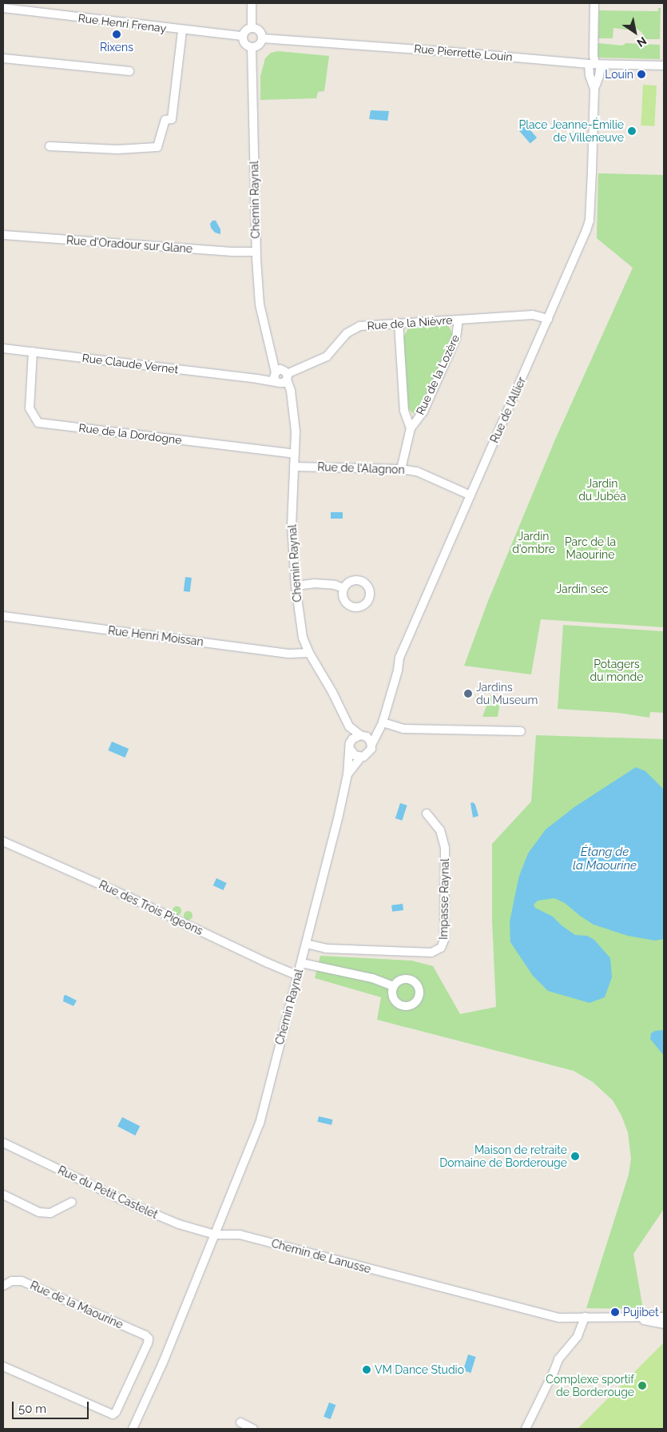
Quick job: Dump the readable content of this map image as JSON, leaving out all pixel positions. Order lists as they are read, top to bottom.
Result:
{
  "streets": {
    "street": [
      "Rue Henri Frenay",
      "Rue Pierrette Louin",
      "Chemin Raynal",
      "Rue d'Oradour sur Glane",
      "Rue de la Nièvre",
      "Rue Claude Vernet",
      "Rue de la Lozère",
      "Rue de l'Allier",
      "Rue de la Dordogne",
      "Rue de l'Alagnon",
      "Rue Henri Moissan",
      "Impasse Raynal",
      "Rue des Trois Pigeons",
      "Rue du Petit Castelet",
      "Chemin de Lanusse",
      "Rue de la Maourine"
    ]
  },
  "crossings": [
    ["Rue Henri Frenay", "Rue Pierrette Louin"],
    ["Rue Henri Frenay", "Chemin Raynal"],
    ["Rue Pierrette Louin", "Chemin Raynal"],
    ["Rue Pierrette Louin", "Rue de l'Allier"],
    ["Chemin Raynal", "Rue d'Oradour sur Glane"],
    ["Chemin Raynal", "Rue de la Nièvre"],
    ["Chemin Raynal", "Rue Claude Vernet"],
    ["Chemin Raynal", "Rue de l'Allier"],
    ["Chemin Raynal", "Rue de la Dordogne"],
    ["Chemin Raynal", "Rue de l'Alagnon"],
    ["Chemin Raynal", "Rue Henri Moissan"],
    ["Chemin Raynal", "Impasse Raynal"],
    ["Chemin Raynal", "Rue des Trois Pigeons"],
    ["Chemin Raynal", "Rue du Petit Castelet"],
    ["Chemin Raynal", "Chemin de Lanusse"],
    ["Rue de la Nièvre", "Rue Claude Vernet"],
    ["Rue de la Nièvre", "Rue de la Lozère"],
    ["Rue de la Nièvre", "Rue de l'Allier"],
    ["Rue Claude Vernet", "Rue de la Dordogne"],
    ["Rue de la Lozère", "Rue de l'Alagnon"],
    ["Rue de l'Allier", "Rue de l'Alagnon"],
    ["Rue du Petit Castelet", "Chemin de Lanusse"]
  ],
  "water": ["Étang de la Maourine"],
  "parks": [
    "Jardin du Jubéa",
    "Jardin d'ombre",
    "Parc de la Maourine",
    "Jardin sec",
    "Potagers du monde"
  ],
  "places": [
    "Rixens",
    "Louin",
    "Place Jeanne-Émilie de Villeneuve",
    "Jardins du Museum",
    "Maison de retraite Domaine de Borderouge",
    "Pujibet",
    "VM Dance Studio",
    "Complexe sportif de Borderouge"
  ],
  "scale_bar": "50 m",
  "north": "bottom right"
}
